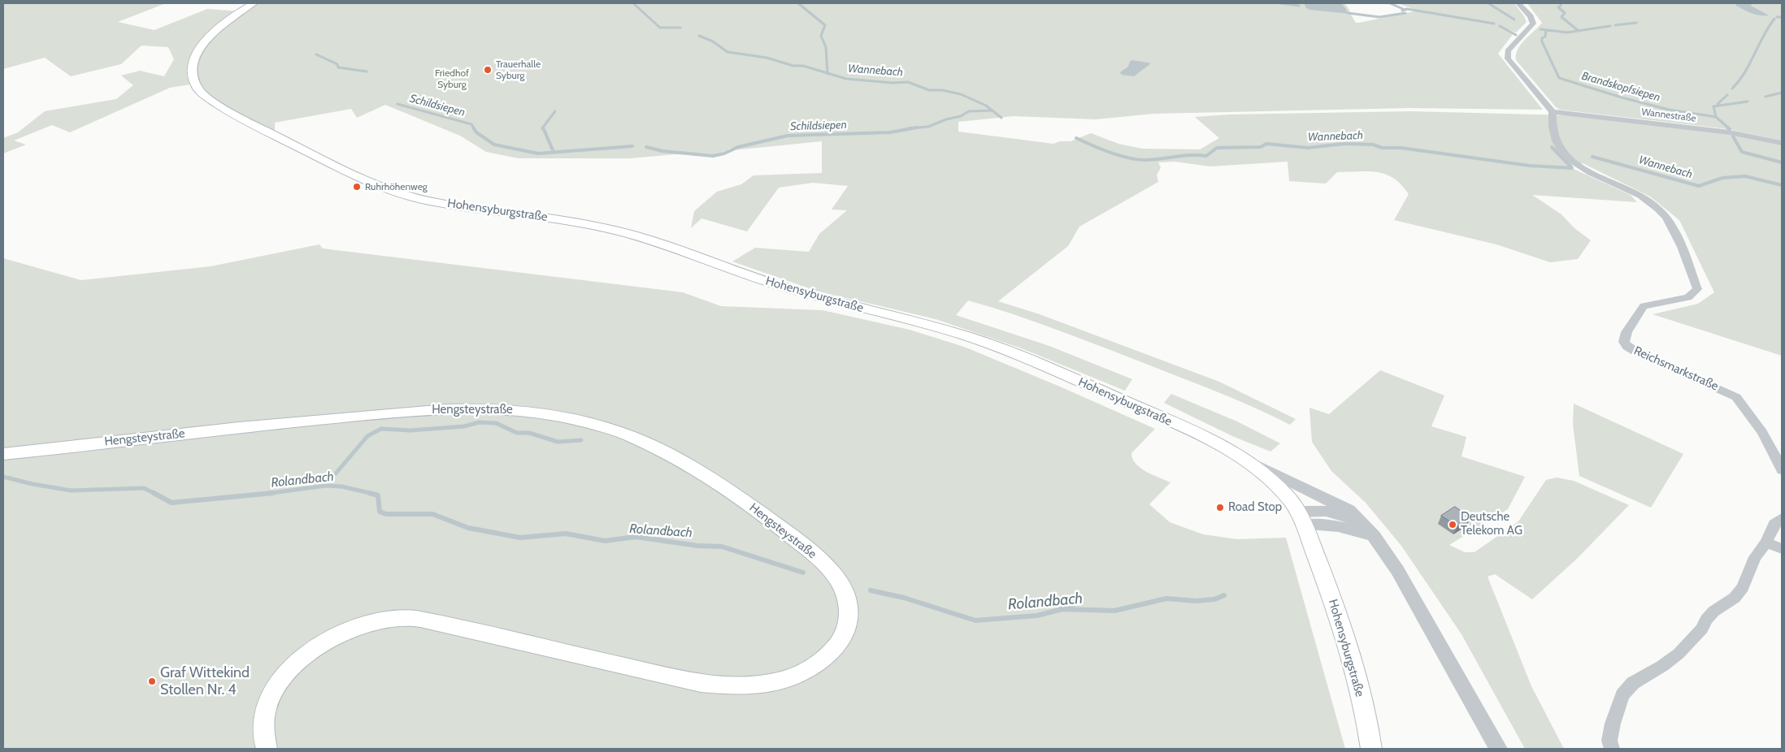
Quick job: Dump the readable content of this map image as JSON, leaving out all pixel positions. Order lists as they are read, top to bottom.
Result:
{
  "streets": {
    "main road": ["Hohensyburgstraße", "Hengsteystraße"],
    "street": ["Wannestraße", "Reichsmarkstraße"]
  },
  "crossings": [
    ["Wannestraße", "Reichsmarkstraße"]
  ],
  "water": [
    "Wannebach",
    "Brandskopfsiepen",
    "Schildsiepen",
    "Rolandbach"
  ],
  "parks": ["Friedhof Syburg"],
  "places": [
    "Trauerhalle Syburg",
    "Ruhrhöhenweg",
    "Road Stop",
    "Deutsche Telekom AG",
    "Graf Wittekind Stollen Nr. 4"
  ]
}
